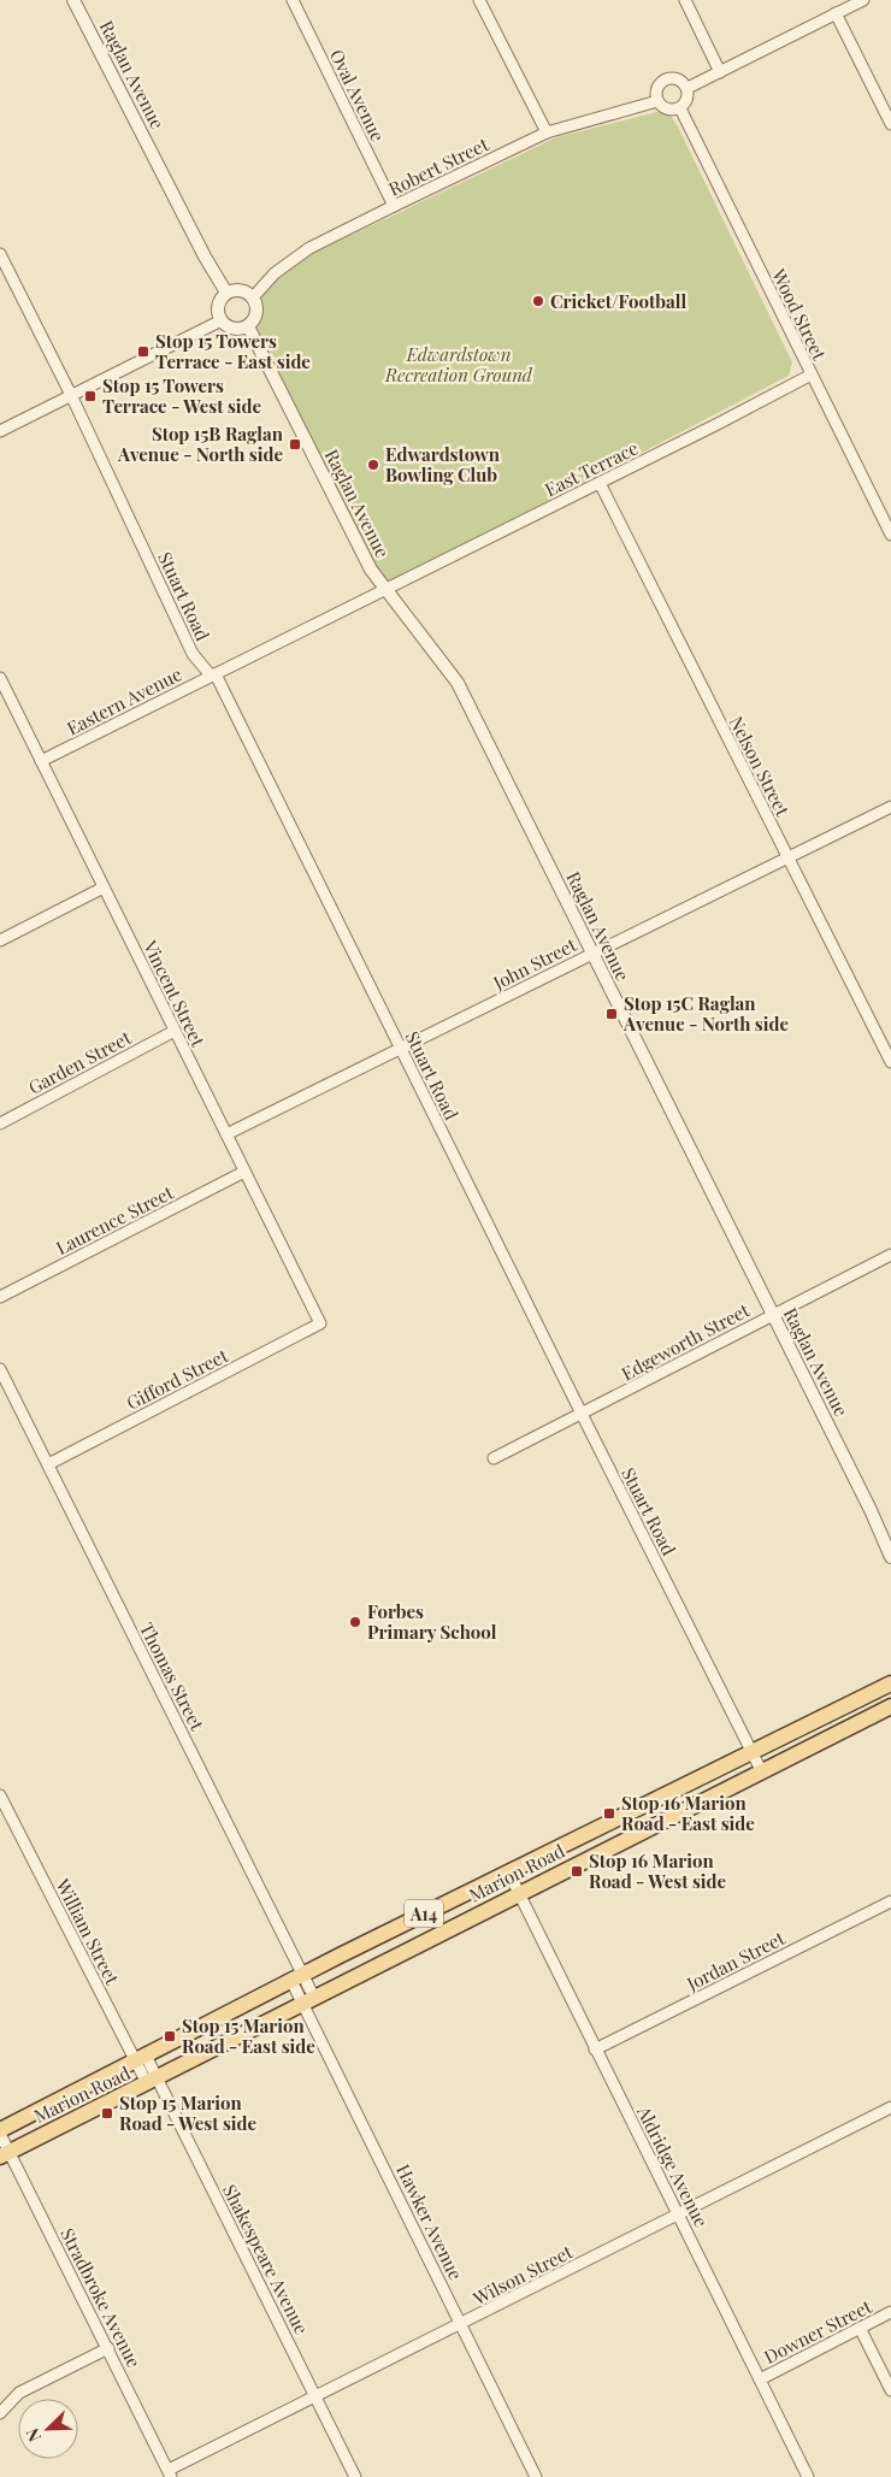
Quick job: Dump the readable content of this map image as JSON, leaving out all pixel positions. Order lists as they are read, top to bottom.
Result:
{
  "streets": {
    "main road": ["Marion Road", "A14"],
    "street": [
      "Raglan Avenue",
      "Oval Avenue",
      "Robert Street",
      "Wood Street",
      "East Terrace",
      "Stuart Road",
      "Eastern Avenue",
      "Nelson Street",
      "John Street",
      "Vincent Street",
      "Garden Street",
      "Laurence Street",
      "Edgeworth Street",
      "Gifford Street",
      "Thomas Street",
      "William Street",
      "Jordan Street",
      "Aldridge Avenue",
      "Hawker Avenue",
      "Shakespeare Avenue",
      "Wilson Street",
      "Stradbroke Avenue",
      "Downer Street"
    ]
  },
  "crossings": [
    ["Raglan Avenue", "Robert Street"],
    ["Raglan Avenue", "East Terrace"],
    ["Raglan Avenue", "Eastern Avenue"],
    ["Raglan Avenue", "John Street"],
    ["Raglan Avenue", "Edgeworth Street"],
    ["Oval Avenue", "Robert Street"],
    ["Robert Street", "Wood Street"],
    ["Wood Street", "East Terrace"],
    ["East Terrace", "Eastern Avenue"],
    ["East Terrace", "Nelson Street"],
    ["Stuart Road", "Eastern Avenue"],
    ["Stuart Road", "John Street"],
    ["Stuart Road", "Edgeworth Street"],
    ["Stuart Road", "Marion Road"],
    ["Eastern Avenue", "Vincent Street"],
    ["Nelson Street", "John Street"],
    ["John Street", "Vincent Street"],
    ["Vincent Street", "Garden Street"],
    ["Vincent Street", "Laurence Street"],
    ["Vincent Street", "Gifford Street"],
    ["Gifford Street", "Thomas Street"],
    ["Thomas Street", "Marion Road"],
    ["Thomas Street", "Hawker Avenue"],
    ["Marion Road", "William Street"],
    ["Marion Road", "Aldridge Avenue"],
    ["Marion Road", "Hawker Avenue"],
    ["Marion Road", "Shakespeare Avenue"],
    ["Marion Road", "Stradbroke Avenue"],
    ["William Street", "Shakespeare Avenue"],
    ["Jordan Street", "Aldridge Avenue"],
    ["Aldridge Avenue", "Wilson Street"],
    ["Aldridge Avenue", "Downer Street"],
    ["Hawker Avenue", "Wilson Street"],
    ["Shakespeare Avenue", "Wilson Street"],
    ["Wilson Street", "Stradbroke Avenue"]
  ],
  "parks": ["Edwardstown Recreation Ground"],
  "places": {
    "other": ["Cricket/Football", "Edwardstown Bowling Club", "Forbes Primary School"],
    "transit": [
      "Stop 15 Towers Terrace - East side",
      "Stop 15 Towers Terrace - West side",
      "Stop 15B Raglan Avenue - North side",
      "Stop 15C Raglan Avenue - North side",
      "Stop 16 Marion Road - East side",
      "Stop 16 Marion Road - West side",
      "Stop 15 Marion Road - East side",
      "Stop 15 Marion Road - West side"
    ]
  },
  "north": "bottom left"
}
